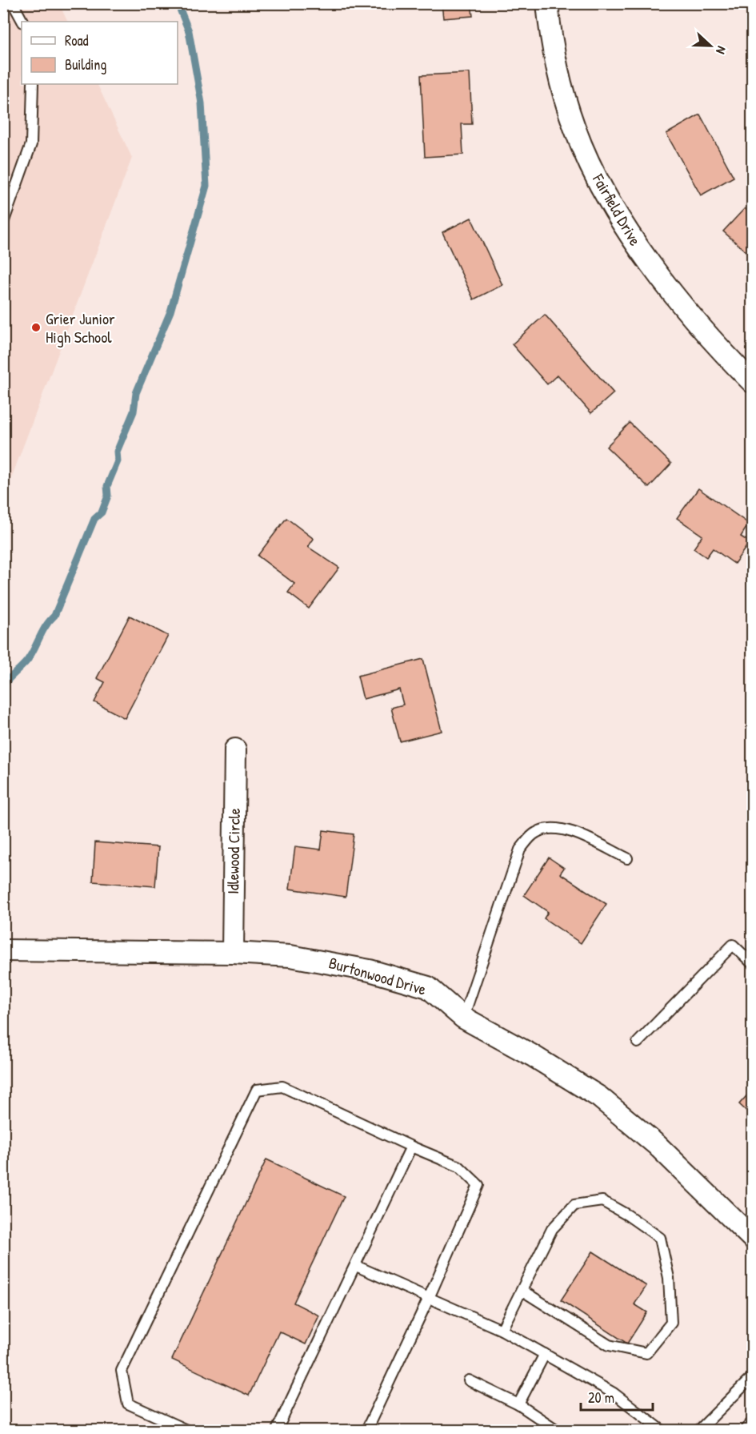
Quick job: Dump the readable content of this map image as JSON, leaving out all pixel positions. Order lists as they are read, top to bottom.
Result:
{
  "streets": {
    "street": ["Fairfield Drive", "Idlewood Circle", "Burtonwood Drive"]
  },
  "crossings": [
    ["Idlewood Circle", "Burtonwood Drive"]
  ],
  "places": ["Grier Junior High School"],
  "legend": ["Road", "Building"],
  "scale_bar": "20 m",
  "north": "right"
}
